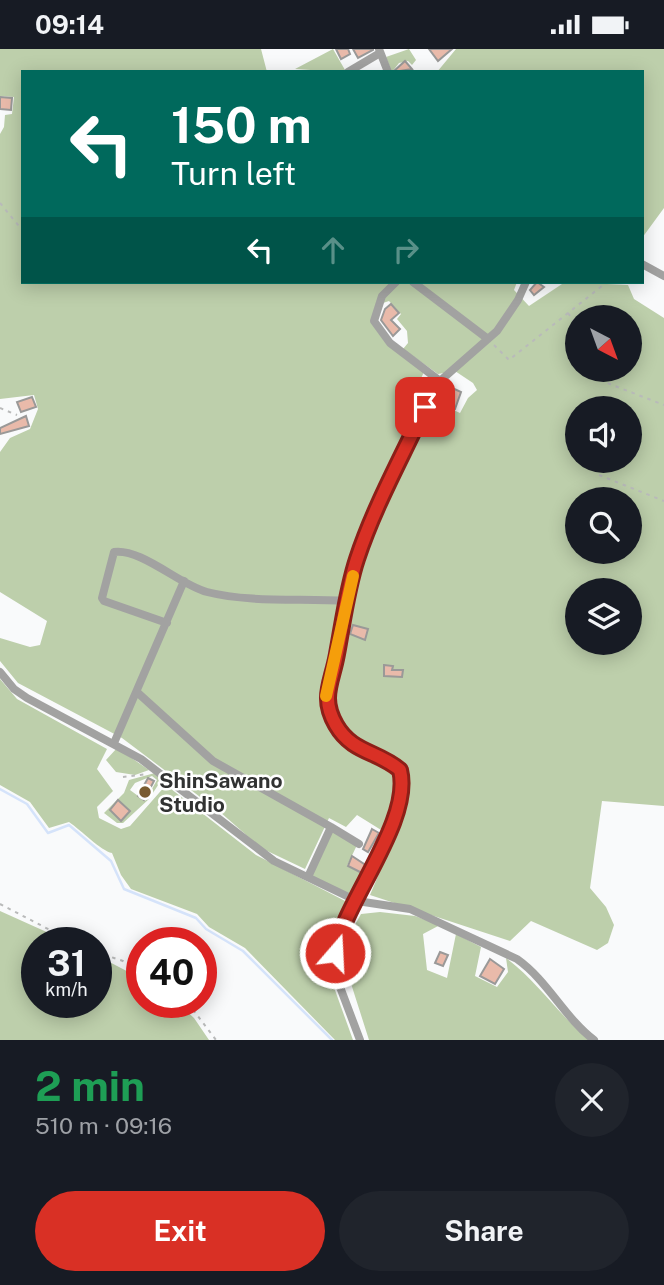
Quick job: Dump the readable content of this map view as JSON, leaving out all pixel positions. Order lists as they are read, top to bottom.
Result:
{
  "places": ["ShinSawano Studio"],
  "north": "bottom right",
  "page": {
    "status": "09:14",
    "turn": ["150 m", "Turn left"],
    "speed": "31 km/h",
    "limit": "40",
    "heading": ["2 min", "510 m · 09:16"],
    "buttons": ["Exit", "Share"]
  }
}
